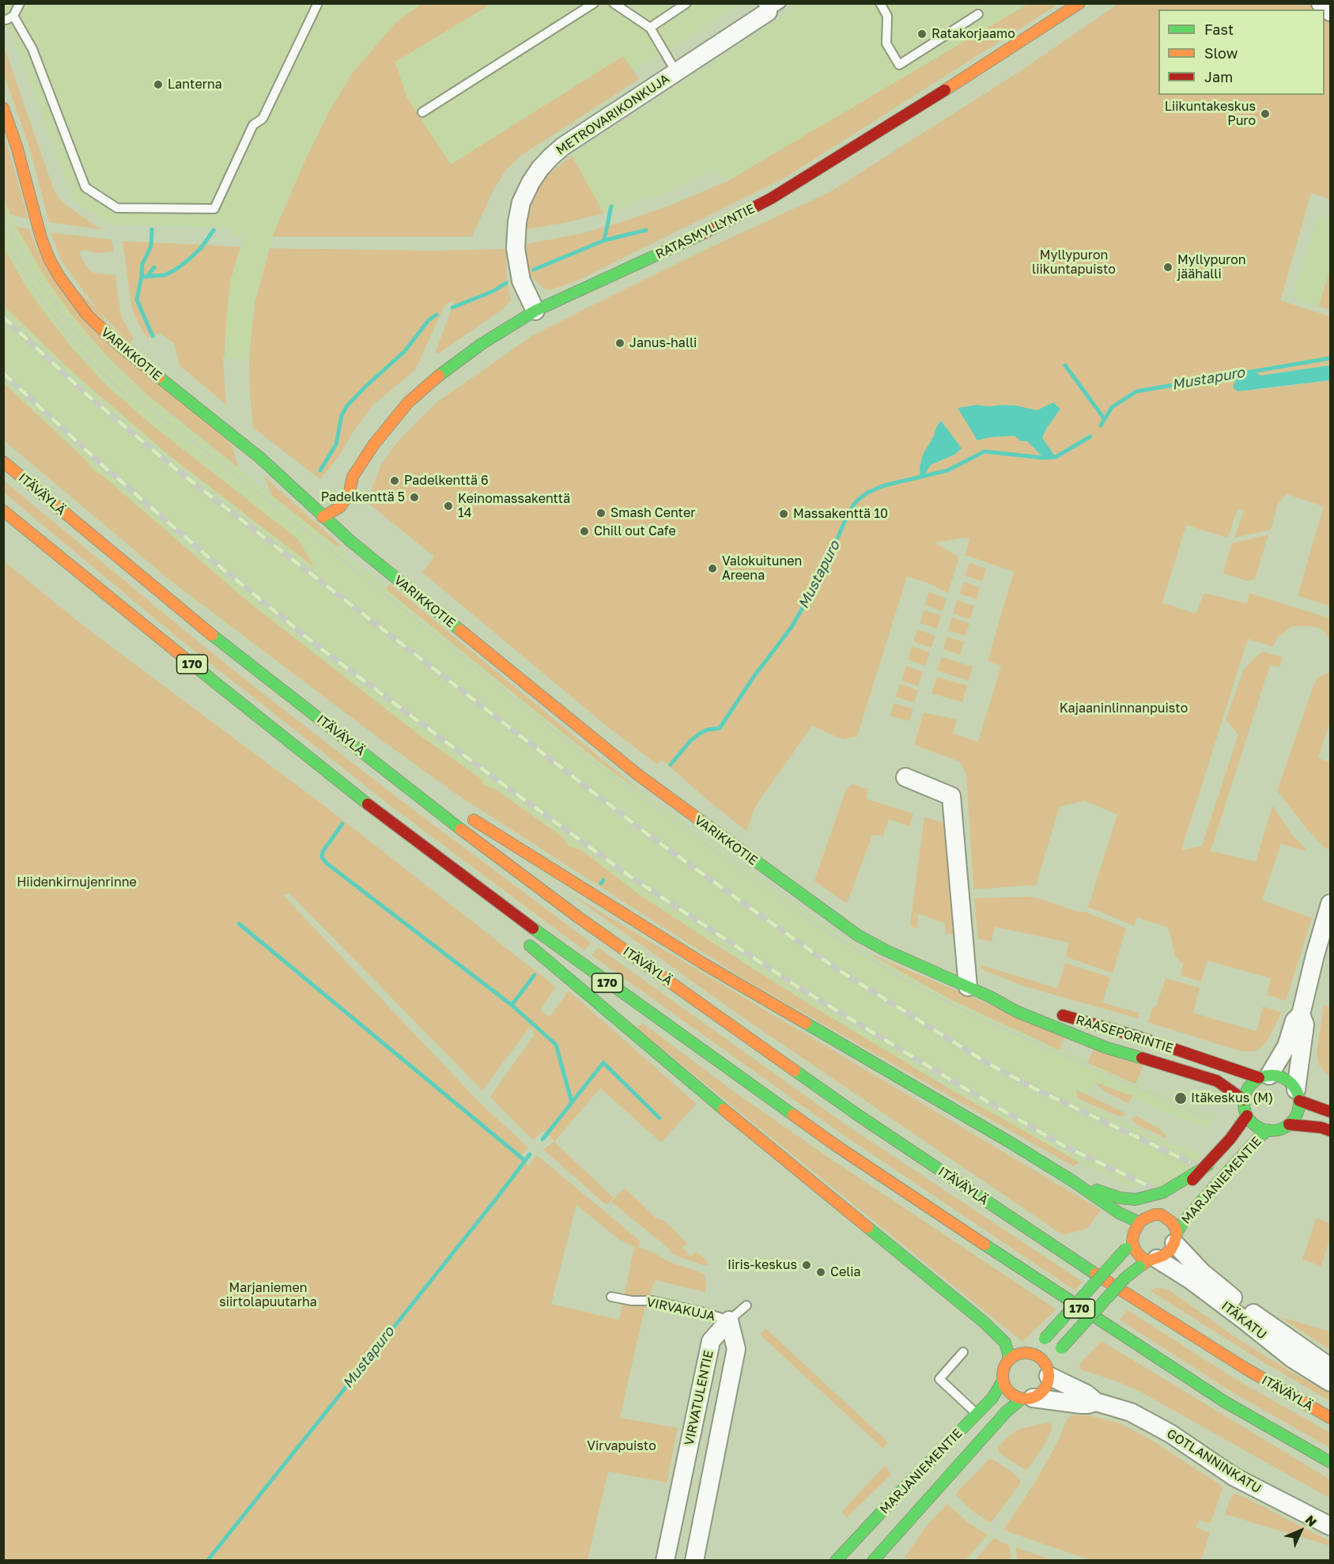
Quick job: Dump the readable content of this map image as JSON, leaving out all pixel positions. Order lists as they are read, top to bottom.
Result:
{
  "streets": {
    "main road": [
      "RATASMYLLYNTIE",
      "VARIKKOTIE",
      "ITÄVÄYLÄ",
      "170",
      "RAASEPORINTIE",
      "MARJANIEMENTIE"
    ],
    "street": [
      "METROVARIKONKUJA",
      "ITÄKATU",
      "VIRVATULENTIE",
      "GOTLANNINKATU"
    ],
    "lane": ["VIRVAKUJA"]
  },
  "crossings": [
    ["METROVARIKONKUJA", "RATASMYLLYNTIE"],
    ["RATASMYLLYNTIE", "VARIKKOTIE"],
    ["VARIKKOTIE", "RAASEPORINTIE"],
    ["RAASEPORINTIE", "MARJANIEMENTIE"],
    ["MARJANIEMENTIE", "ITÄKATU"],
    ["MARJANIEMENTIE", "GOTLANNINKATU"],
    ["VIRVAKUJA", "VIRVATULENTIE"]
  ],
  "water": ["Mustapuro"],
  "parks": [
    "Myllypuron liikuntapuisto",
    "Kajaaninlinnanpuisto",
    "Hiidenkirnujenrinne",
    "Marjaniemen siirtolapuutarha",
    "Virvapuisto"
  ],
  "places": [
    "Ratakorjaamo",
    "Lanterna",
    "Liikuntakeskus Puro",
    "Myllypuron jäähalli",
    "Janus-halli",
    "Padelkenttä 6",
    "Padelkenttä 5",
    "Keinomassakenttä 14",
    "Smash Center",
    "Massakenttä 10",
    "Chill out Cafe",
    "Valokuitunen Areena",
    "Itäkeskus (M)",
    "Iiris-keskus",
    "Celia"
  ],
  "legend": ["Fast", "Slow", "Jam"],
  "north": "top right"
}
